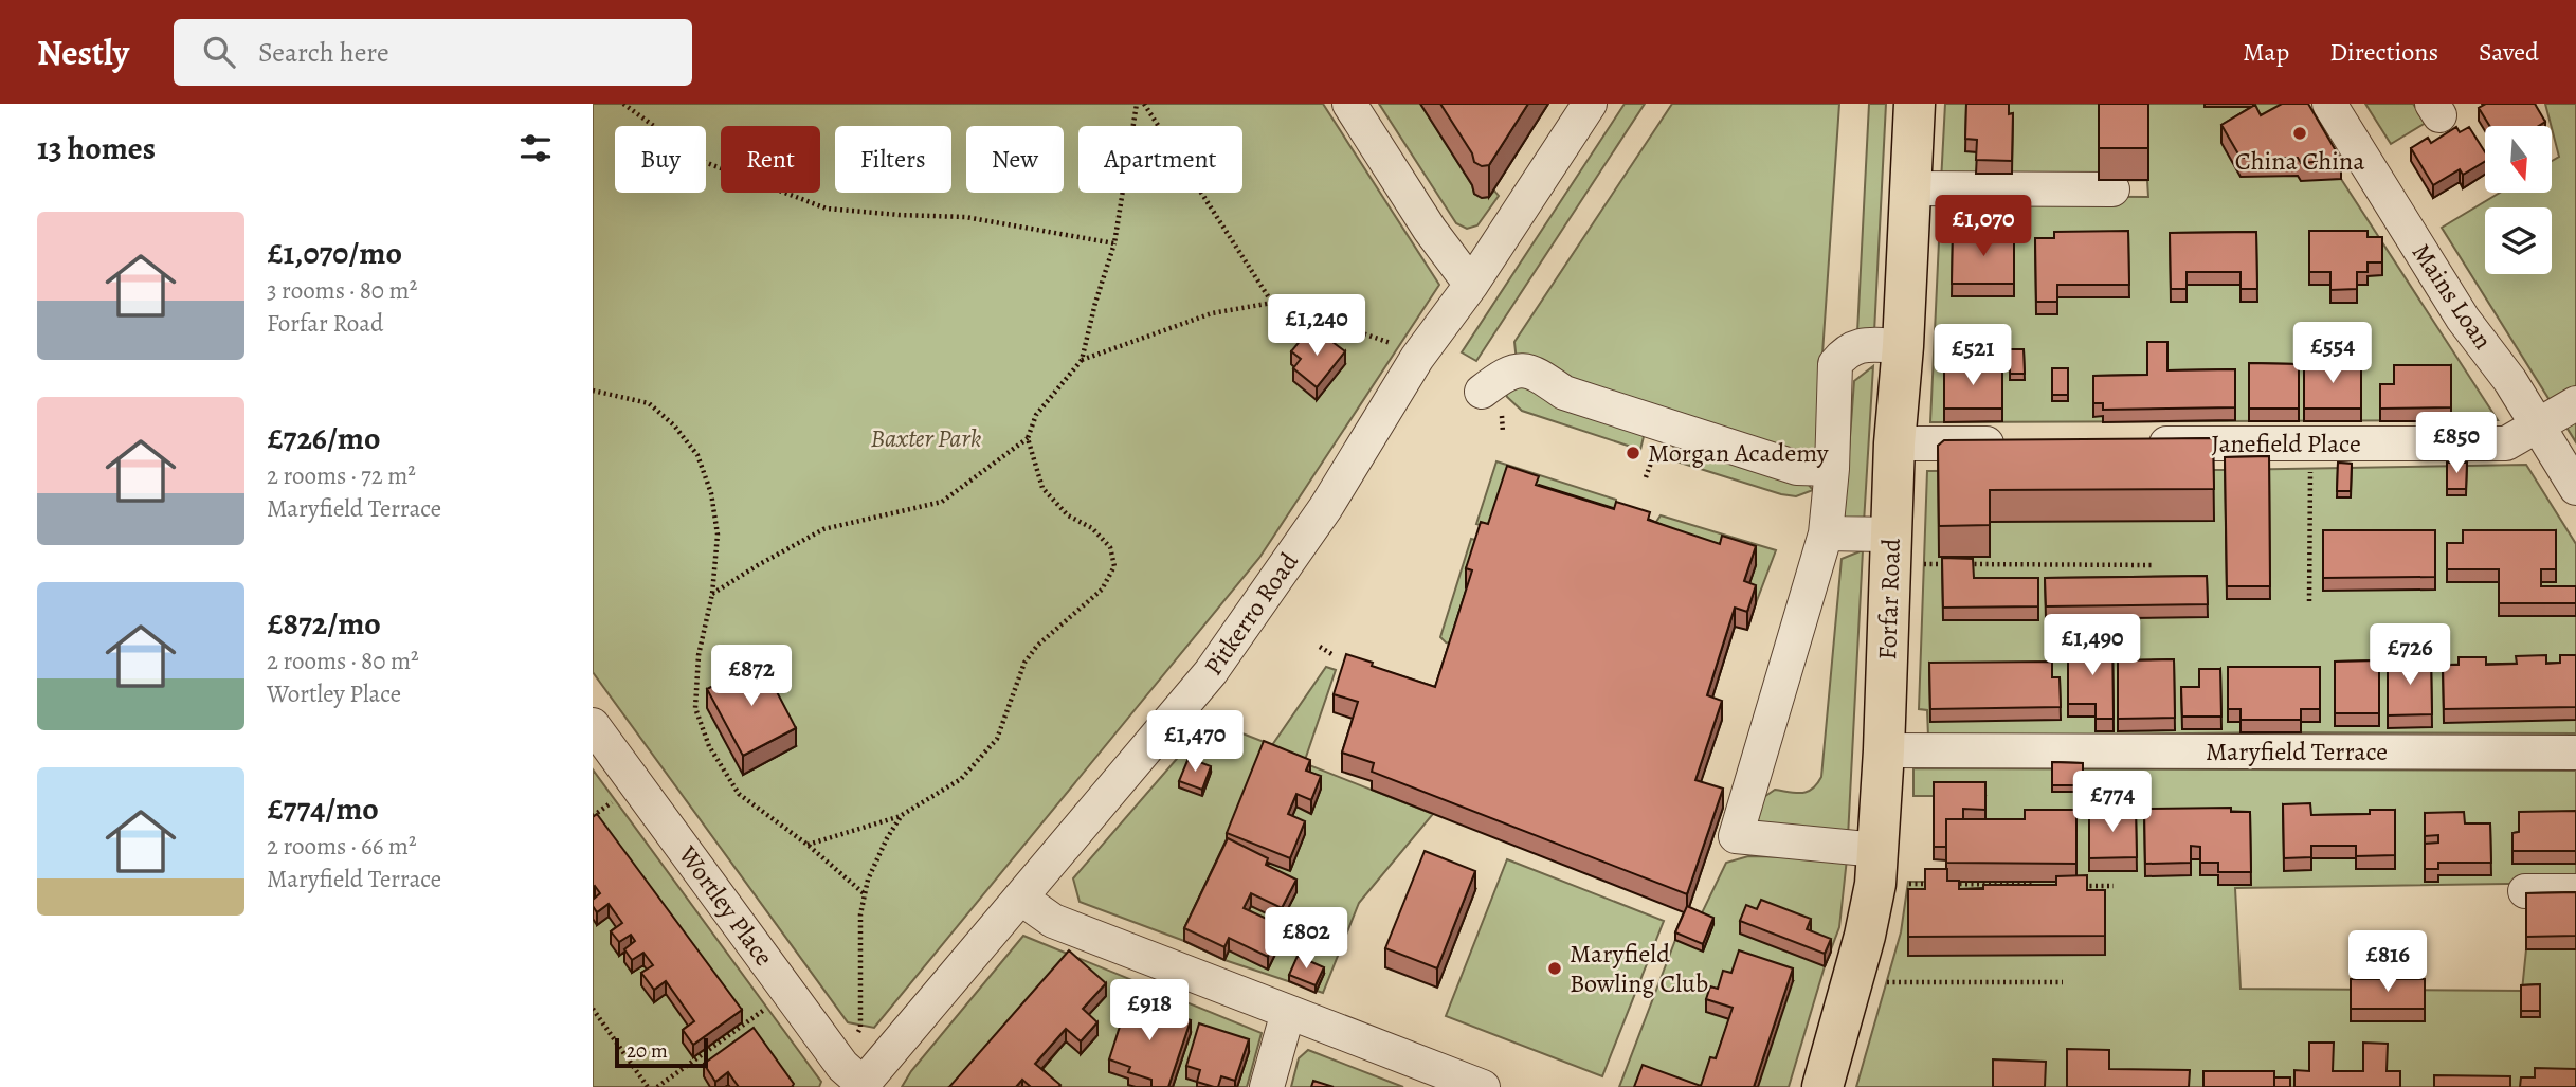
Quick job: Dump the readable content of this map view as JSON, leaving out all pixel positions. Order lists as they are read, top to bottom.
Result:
{
  "streets": {
    "main road": ["Forfar Road"],
    "street": [
      "Mains Loan",
      "Janefield Place",
      "Pitkerro Road",
      "Maryfield Terrace",
      "Wortley Place"
    ]
  },
  "crossings": [
    ["Mains Loan", "Janefield Place"],
    ["Forfar Road", "Maryfield Terrace"],
    ["Pitkerro Road", "Wortley Place"]
  ],
  "parks": ["Baxter Park"],
  "places": ["China China", "Morgan Academy", "Maryfield Bowling Club"],
  "scale_bar": "20 m",
  "north": "bottom",
  "page": {
    "header": "Nestly",
    "search": "Search here",
    "nav": ["Map", "Directions", "Saved"],
    "heading": "13 homes",
    "chip": [
      "Buy",
      "Rent",
      "Filters",
      "New",
      "Apartment"
    ],
    "list": [
      {
        "name": "£1,070/mo",
        "note": "3 rooms · 80 m² · Forfar Road"
      },
      {
        "name": "£726/mo",
        "note": "2 rooms · 72 m² · Maryfield Terrace"
      },
      {
        "name": "£872/mo",
        "note": "2 rooms · 80 m² · Wortley Place"
      },
      {
        "name": "£774/mo",
        "note": "2 rooms · 66 m² · Maryfield Terrace"
      }
    ],
    "price": [
      "£1,070",
      "£1,240",
      "£554",
      "£521",
      "£850",
      "£1,490",
      "£726",
      "£872",
      "£1,470",
      "£774",
      "£802",
      "£816",
      "£918"
    ],
    "scale": "20 m"
  }
}
